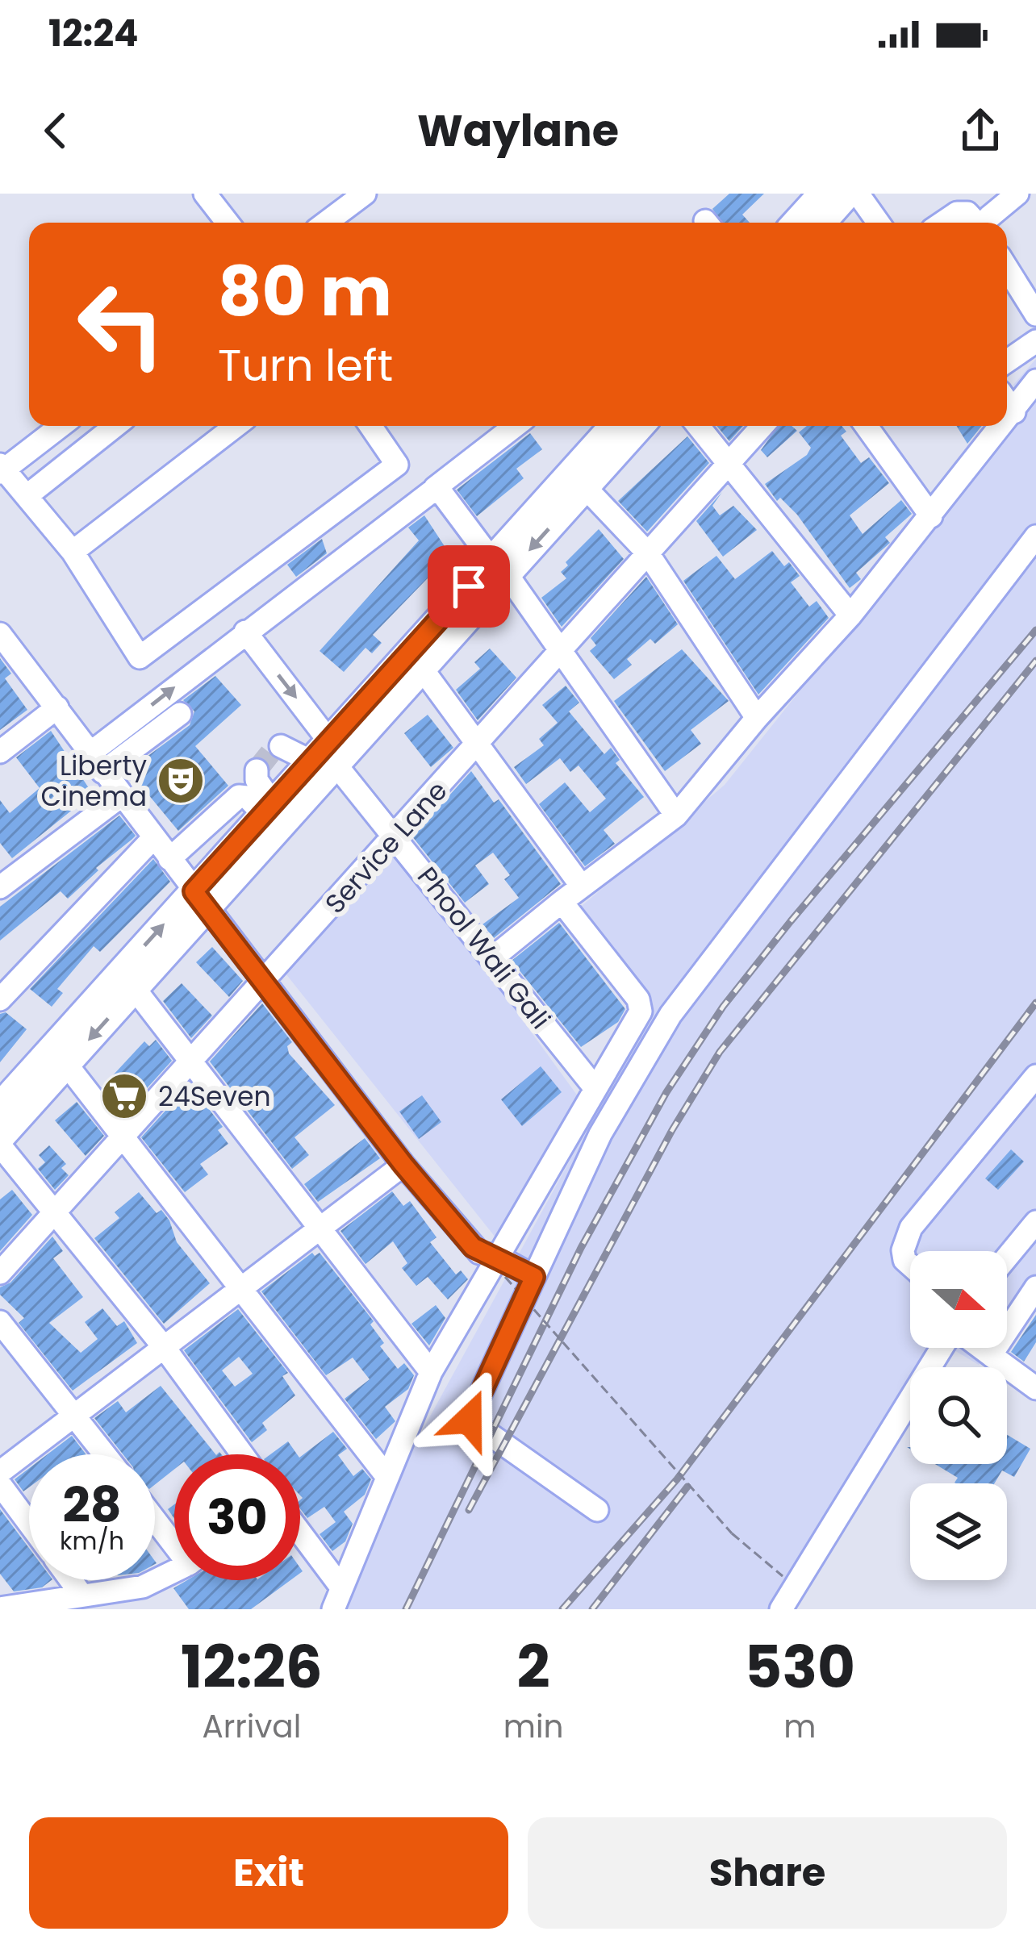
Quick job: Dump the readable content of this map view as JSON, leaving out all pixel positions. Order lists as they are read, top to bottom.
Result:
{
  "streets": {
    "street": ["Service Lane", "Phool Wali Gali"]
  },
  "crossings": [
    ["Service Lane", "Phool Wali Gali"]
  ],
  "places": {
    "theatre": ["Liberty Cinema"],
    "supermarket": ["24Seven"]
  },
  "north": "right",
  "page": {
    "status": "12:24",
    "header": "Waylane",
    "turn": ["80 m", "Turn left"],
    "speed": "28 km/h",
    "limit": "30",
    "eta": [
      "12:26",
      "Arrival",
      "2",
      "min",
      "530",
      "m"
    ],
    "buttons": ["Exit", "Share"]
  }
}
